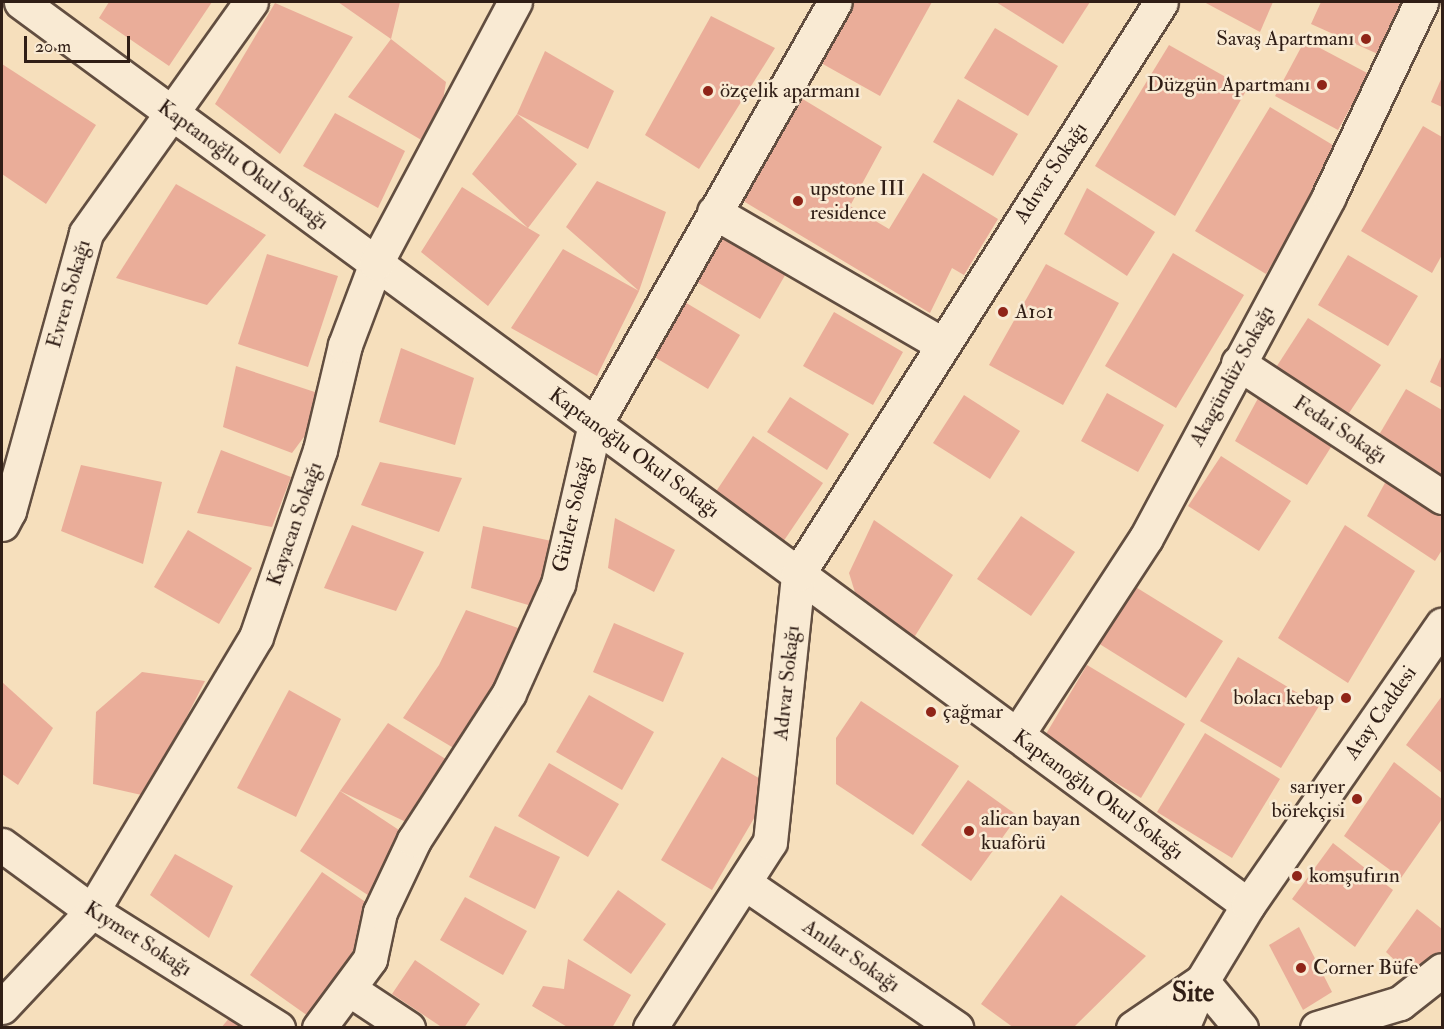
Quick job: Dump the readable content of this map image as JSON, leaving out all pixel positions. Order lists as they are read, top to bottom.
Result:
{
  "streets": {
    "street": [
      "Kaptanoğlu Okul Sokağı",
      "Adıvar Sokağı",
      "Evren Sokağı",
      "Akagündüz Sokağı",
      "Fedai Sokağı",
      "Gürler Sokağı",
      "Kayacan Sokağı",
      "Atay Caddesi",
      "Kıymet Sokağı",
      "Anılar Sokağı"
    ]
  },
  "crossings": [
    ["Kaptanoğlu Okul Sokağı", "Adıvar Sokağı"],
    ["Kaptanoğlu Okul Sokağı", "Evren Sokağı"],
    ["Kaptanoğlu Okul Sokağı", "Akagündüz Sokağı"],
    ["Kaptanoğlu Okul Sokağı", "Gürler Sokağı"],
    ["Kaptanoğlu Okul Sokağı", "Kayacan Sokağı"],
    ["Kaptanoğlu Okul Sokağı", "Atay Caddesi"],
    ["Adıvar Sokağı", "Anılar Sokağı"],
    ["Akagündüz Sokağı", "Fedai Sokağı"],
    ["Kayacan Sokağı", "Kıymet Sokağı"]
  ],
  "districts": ["Site"],
  "places": [
    "Savaş Apartmanı",
    "Düzgün Apartmanı",
    "özçelik aparmanı",
    "upstone III residence",
    "A101",
    "bolacı kebap",
    "çağmar",
    "sarıyer börekçisi",
    "alican bayan kuaförü",
    "komşufırın",
    "Corner Büfe"
  ],
  "scale_bar": "20 m"
}
